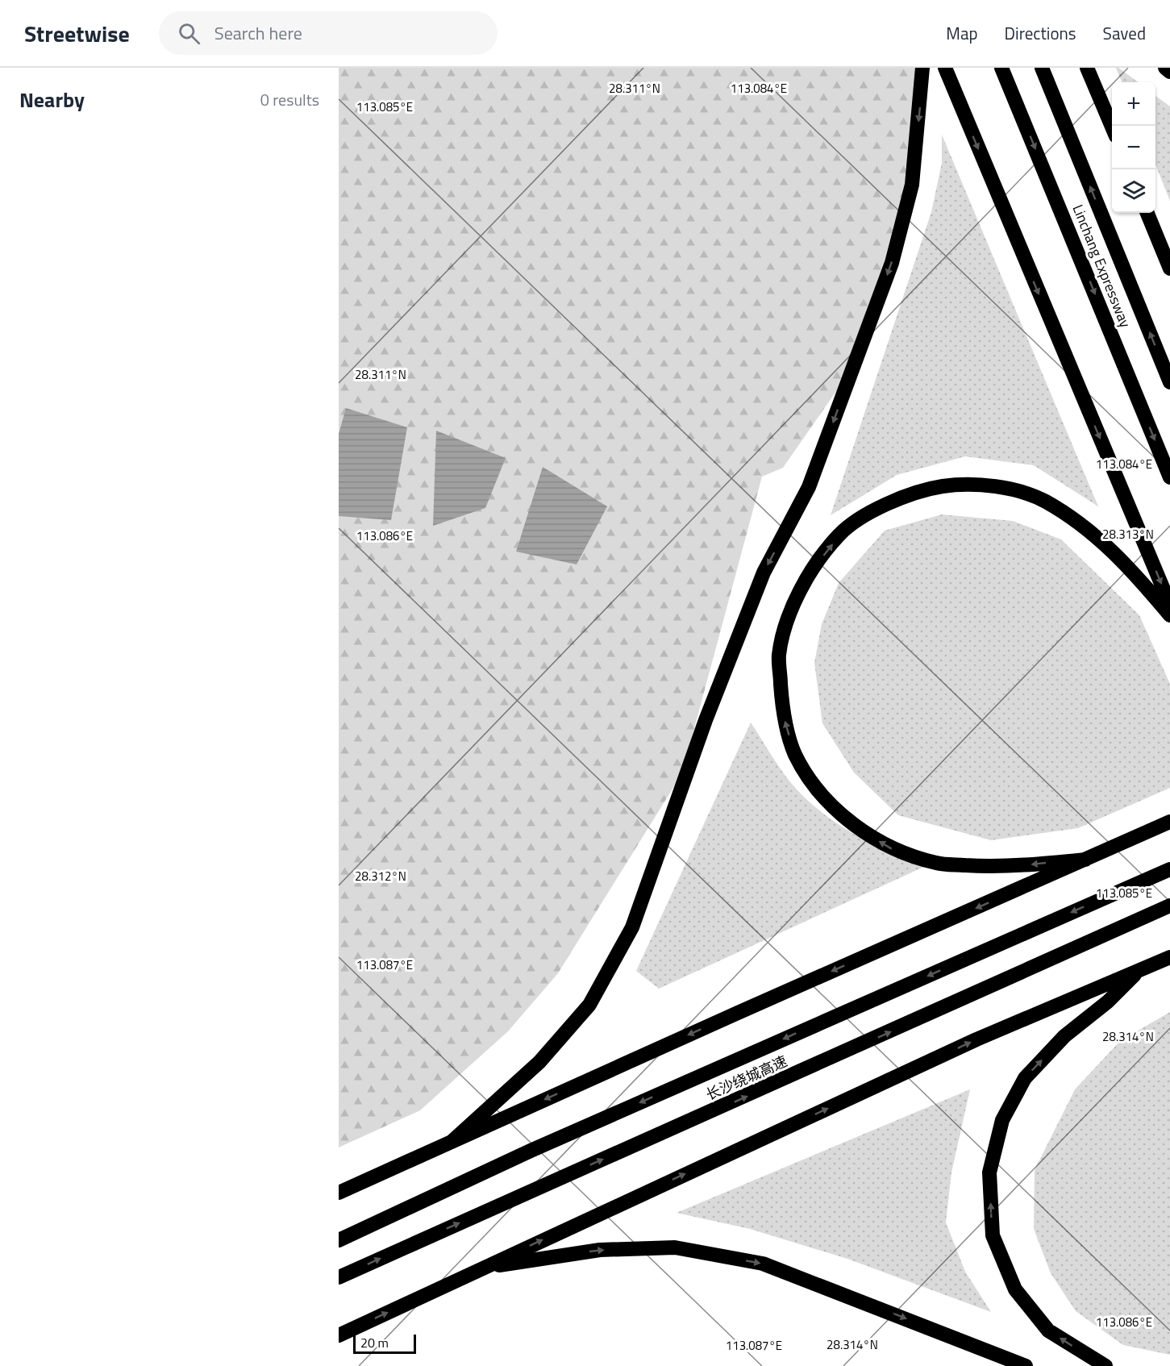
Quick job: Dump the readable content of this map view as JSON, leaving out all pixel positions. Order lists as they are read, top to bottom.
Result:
{
  "streets": {
    "highway": ["Linchang Expressway", "长沙绕城高速"]
  },
  "scale_bar": "20 m",
  "page": {
    "header": "Streetwise",
    "search": "Search here",
    "nav": ["Map", "Directions", "Saved"],
    "heading": ["Nearby", "0 results"],
    "map_buttons": ["+", "−"],
    "scale": "20 m"
  },
  "coordinates": [
    "113.084°E",
    "28.311°N",
    "113.085°E",
    "28.313°N",
    "113.086°E",
    "28.312°N",
    "113.087°E",
    "28.314°N"
  ]
}
